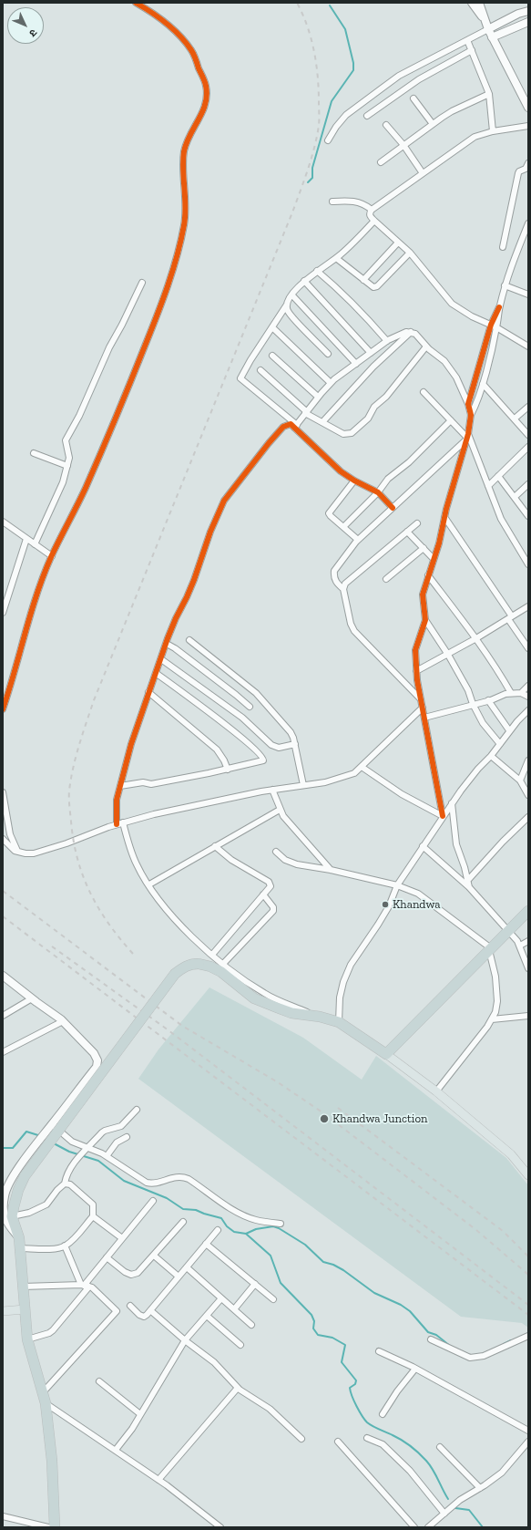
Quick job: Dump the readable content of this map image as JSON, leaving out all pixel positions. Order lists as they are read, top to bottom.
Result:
{
  "places": ["Khandwa", "Khandwa Junction"],
  "north": "bottom right"
}
